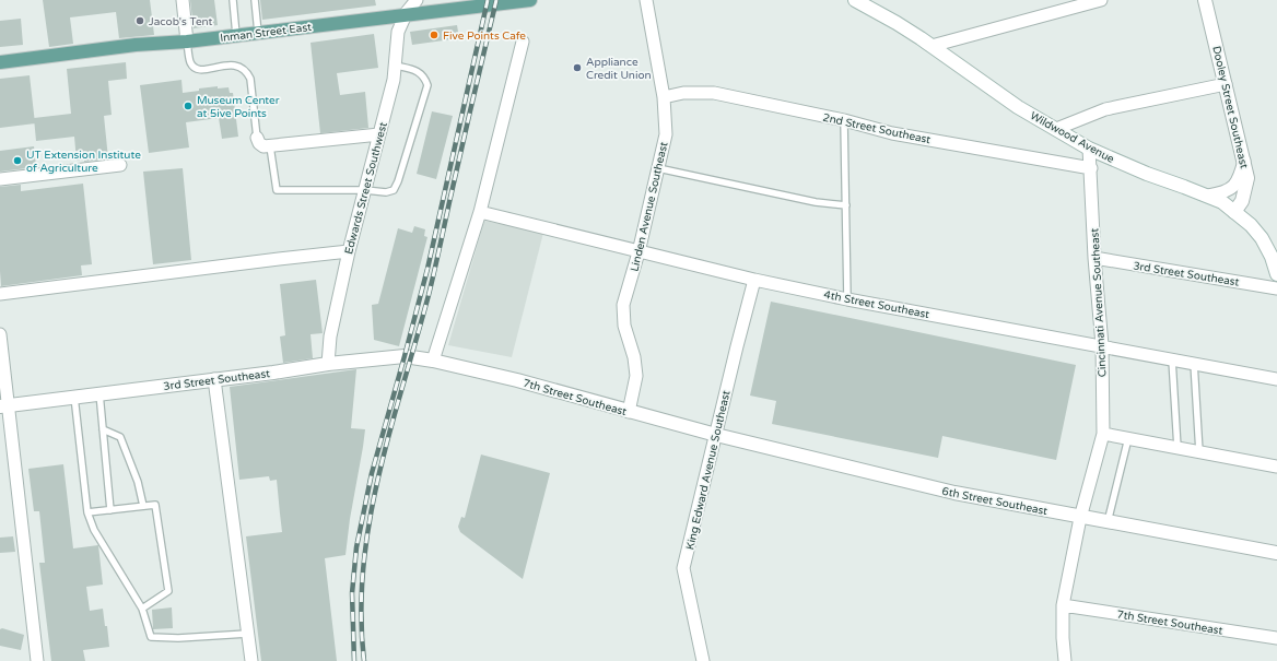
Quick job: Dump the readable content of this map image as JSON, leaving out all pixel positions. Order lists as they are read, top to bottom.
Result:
{
  "streets": {
    "main road": ["Inman Street East"],
    "street": [
      "Dooley Street Southeast",
      "2nd Street Southeast",
      "Wildwood Avenue",
      "Edwards Street Southwest",
      "Linden Avenue Southeast",
      "3rd Street Southeast",
      "Cincinnati Avenue Southeast",
      "4th Street Southeast",
      "7th Street Southeast",
      "King Edward Avenue Southeast",
      "6th Street Southeast"
    ]
  },
  "crossings": [
    ["Inman Street East", "Edwards Street Southwest"],
    ["Dooley Street Southeast", "Wildwood Avenue"],
    ["2nd Street Southeast", "Linden Avenue Southeast"],
    ["2nd Street Southeast", "Cincinnati Avenue Southeast"],
    ["Wildwood Avenue", "Cincinnati Avenue Southeast"],
    ["Edwards Street Southwest", "3rd Street Southeast"],
    ["Linden Avenue Southeast", "4th Street Southeast"],
    ["Linden Avenue Southeast", "7th Street Southeast"],
    ["3rd Street Southeast", "Cincinnati Avenue Southeast"],
    ["3rd Street Southeast", "7th Street Southeast"],
    ["Cincinnati Avenue Southeast", "4th Street Southeast"],
    ["Cincinnati Avenue Southeast", "7th Street Southeast"],
    ["Cincinnati Avenue Southeast", "6th Street Southeast"],
    ["4th Street Southeast", "King Edward Avenue Southeast"],
    ["7th Street Southeast", "King Edward Avenue Southeast"],
    ["7th Street Southeast", "6th Street Southeast"],
    ["King Edward Avenue Southeast", "6th Street Southeast"]
  ],
  "places": [
    "Jacob's Tent",
    "Five Points Cafe",
    "Appliance Credit Union",
    "Museum Center at 5ive Points",
    "UT Extension Institute of Agriculture"
  ]
}
